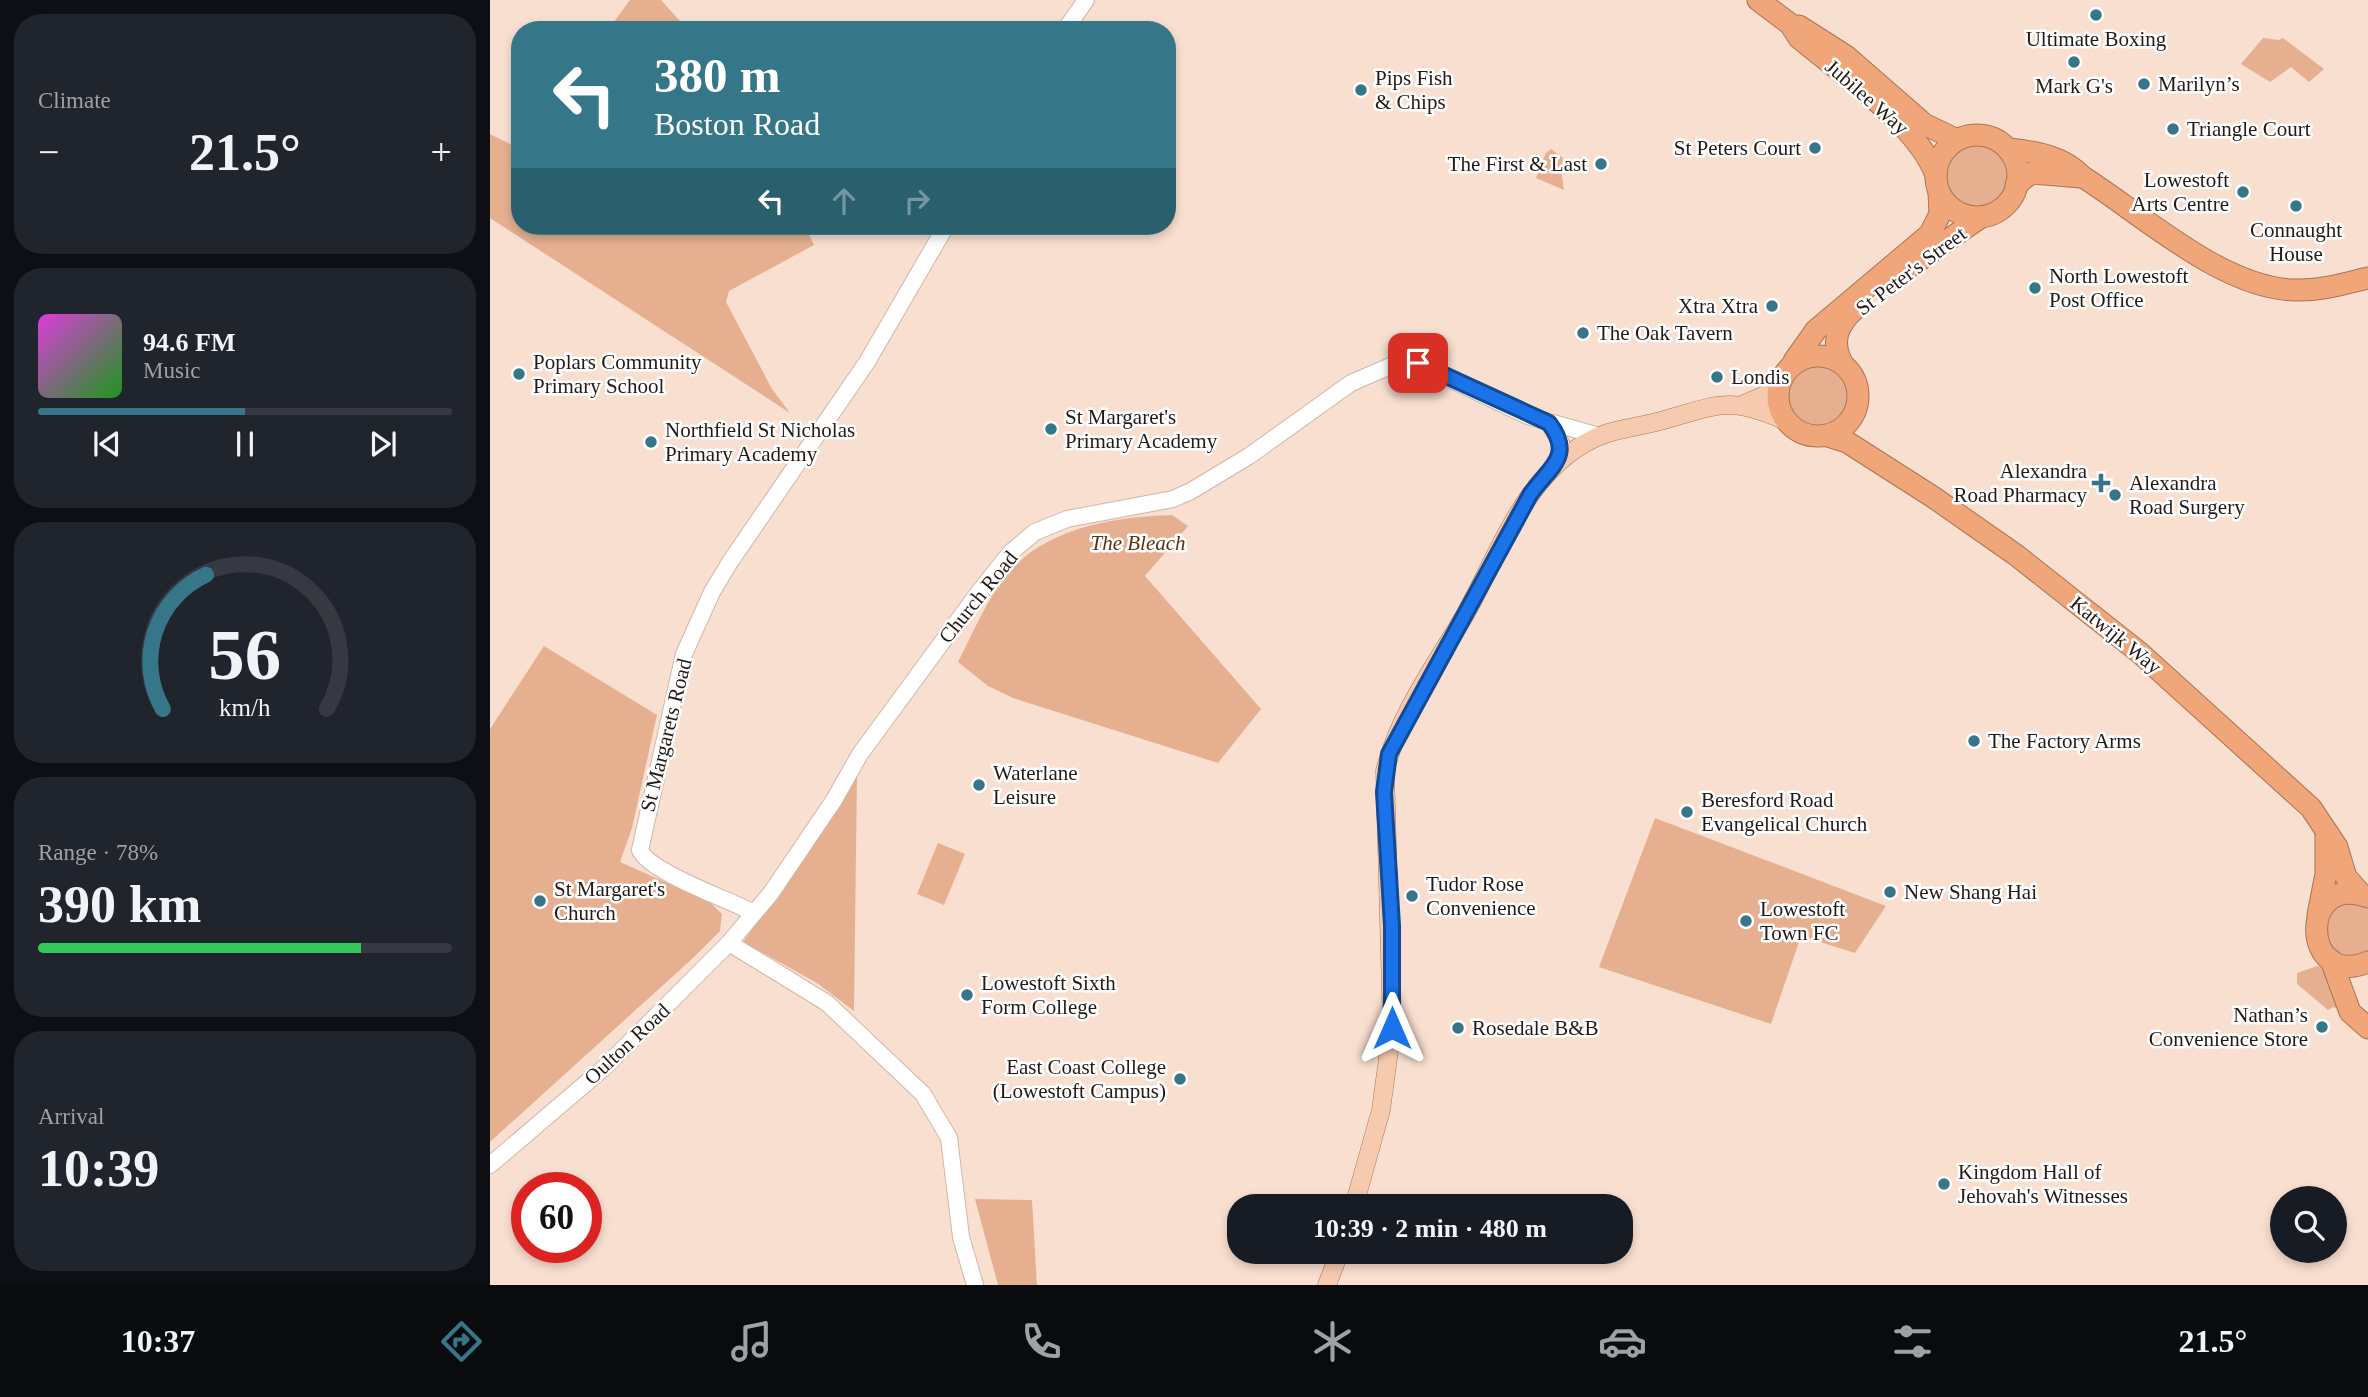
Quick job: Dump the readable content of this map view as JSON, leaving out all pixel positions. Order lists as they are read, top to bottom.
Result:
{
  "streets": {
    "highway": ["Jubilee Way", "St Peter's Street", "Katwijk Way"],
    "main road": ["Church Road", "St Margarets Road", "Oulton Road"]
  },
  "crossings": [
    ["Jubilee Way", "St Peter's Street"],
    ["St Peter's Street", "Katwijk Way"],
    ["Church Road", "St Margarets Road"],
    ["Church Road", "Oulton Road"],
    ["St Margarets Road", "Oulton Road"]
  ],
  "parks": ["The Bleach"],
  "places": {
    "other": [
      "Ultimate Boxing",
      "Mark G's",
      "Marilyn’s",
      "Pips Fish & Chips",
      "Triangle Court",
      "St Peters Court",
      "The First & Last",
      "Lowestoft Arts Centre",
      "Connaught House",
      "North Lowestoft Post Office",
      "Xtra Xtra",
      "The Oak Tavern",
      "Poplars Community Primary School",
      "Londis",
      "St Margaret's Primary Academy",
      "Northfield St Nicholas Primary Academy",
      "Alexandra Road Surgery",
      "The Factory Arms",
      "Waterlane Leisure",
      "Beresford Road Evangelical Church",
      "New Shang Hai",
      "Tudor Rose Convenience",
      "St Margaret's Church",
      "Lowestoft Town FC",
      "Lowestoft Sixth Form College",
      "Nathan’s Convenience Store",
      "Rosedale B&B",
      "East Coast College (Lowestoft Campus)",
      "Kingdom Hall of Jehovah's Witnesses"
    ],
    "health": ["Alexandra Road Pharmacy"]
  },
  "page": {
    "tile": [
      "Climate",
      ["Range · 78%", "390 km"],
      ["Arrival", "10:39"]
    ],
    "turn": ["380 m", "Boston Road"],
    "heat": ["−", "21.5°", "+"],
    "song": ["94.6 FM", "Music"],
    "limit": "60",
    "trip": "10:39 · 2 min · 480 m",
    "tabs": ["10:37", "21.5°"],
    "gauge": ["56", "km/h"]
  }
}
